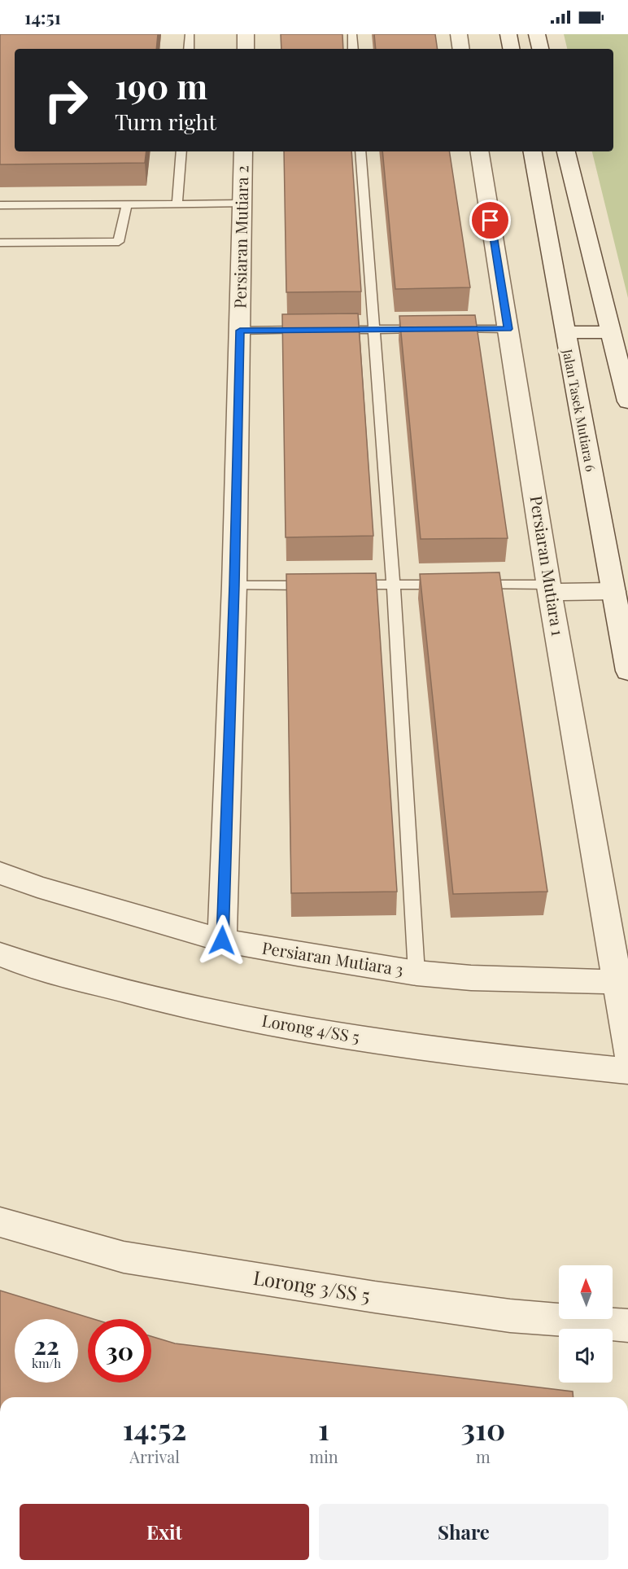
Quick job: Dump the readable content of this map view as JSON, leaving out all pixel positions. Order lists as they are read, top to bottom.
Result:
{
  "streets": {
    "street": [
      "Persiaran Mutiara 2",
      "Jalan Tasek Mutiara 6",
      "Persiaran Mutiara 1",
      "Persiaran Mutiara 3",
      "Lorong 4/SS 5",
      "Lorong 3/SS 5"
    ]
  },
  "crossings": [
    ["Persiaran Mutiara 2", "Persiaran Mutiara 3"],
    ["Persiaran Mutiara 1", "Persiaran Mutiara 3"]
  ],
  "north": "top",
  "page": {
    "status": "14:51",
    "turn": ["190 m", "Turn right"],
    "speed": "22 km/h",
    "limit": "30",
    "eta": [
      "14:52",
      "Arrival",
      "1",
      "min",
      "310",
      "m"
    ],
    "buttons": ["Exit", "Share"]
  }
}
